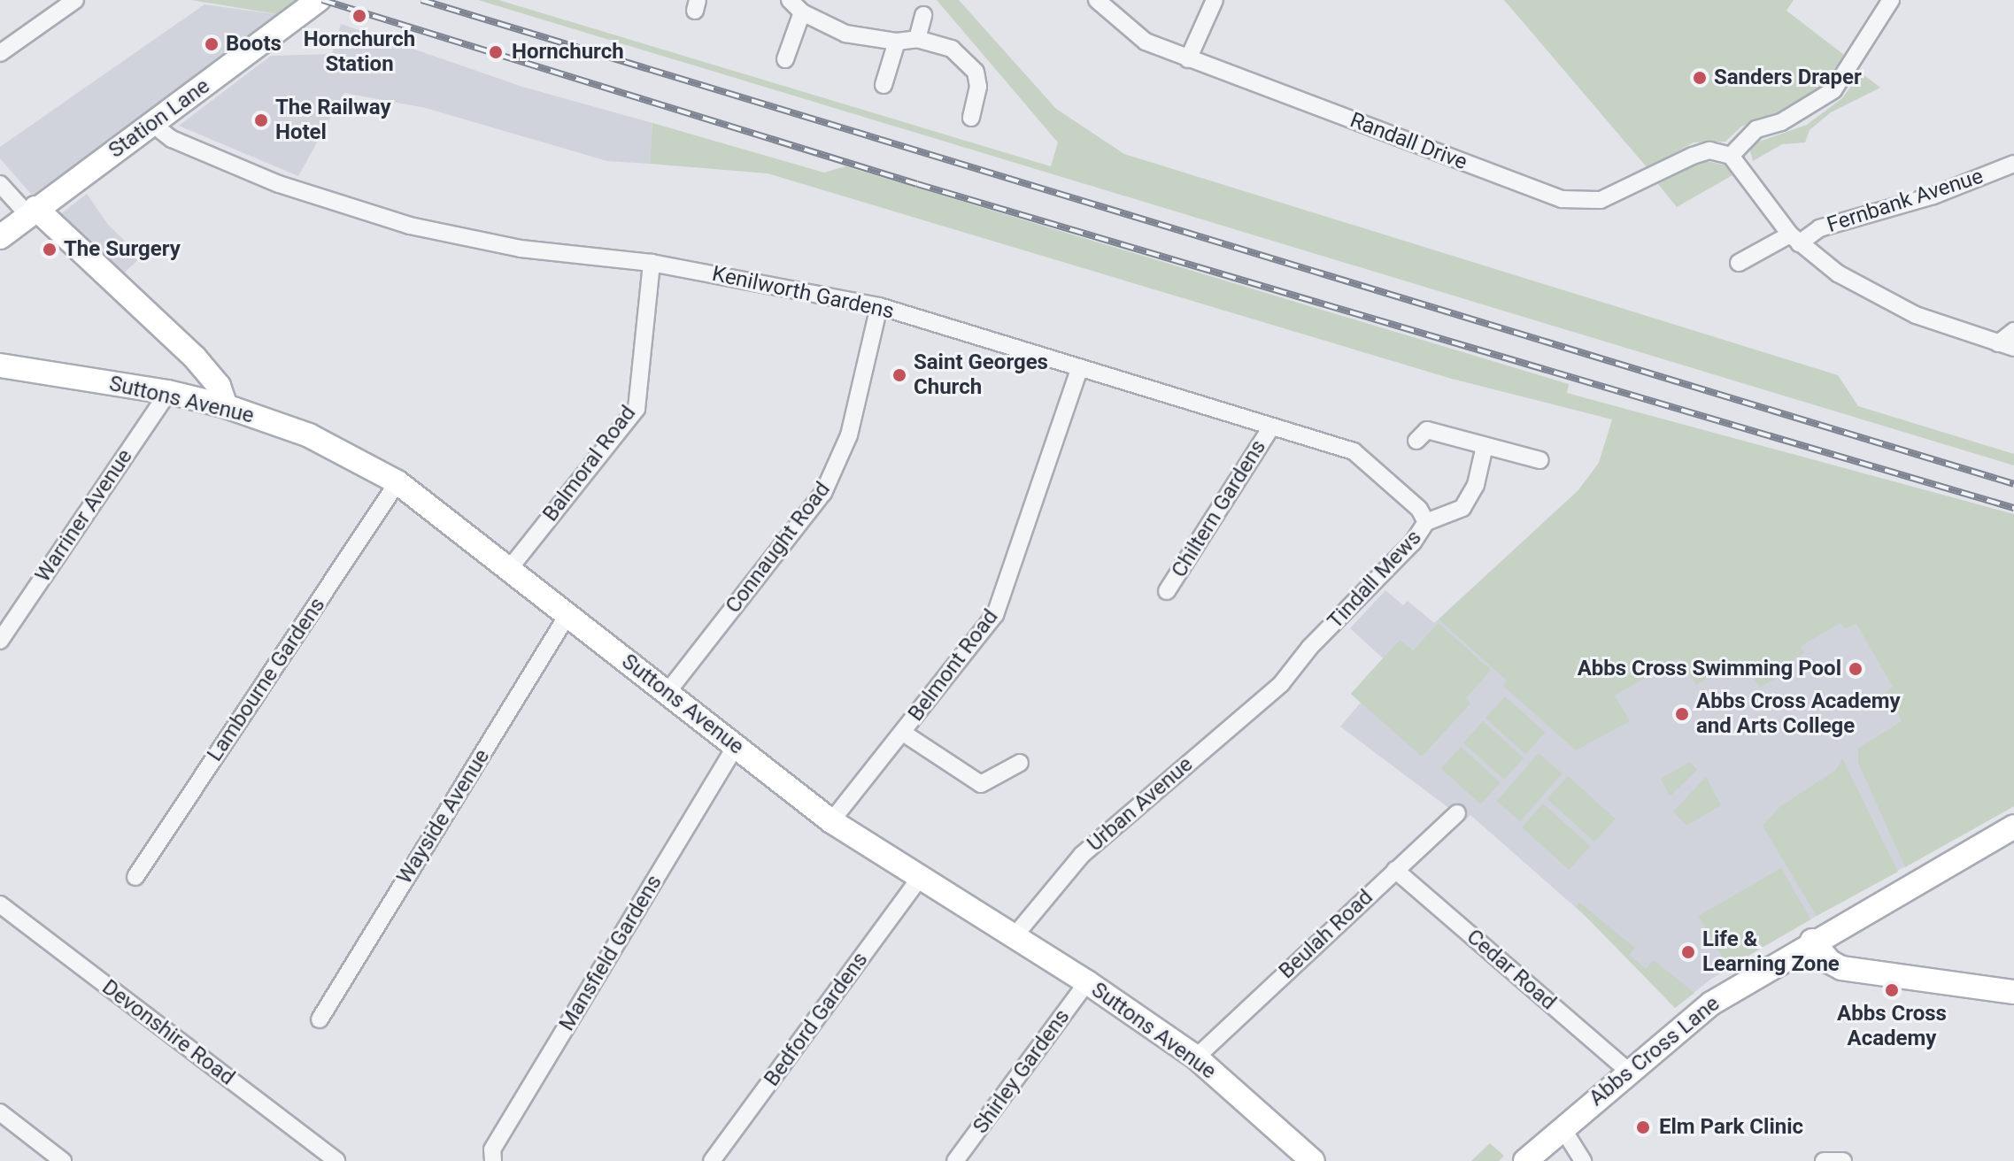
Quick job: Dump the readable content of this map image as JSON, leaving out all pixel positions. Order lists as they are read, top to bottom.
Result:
{
  "streets": {
    "street": [
      "Station Lane",
      "Randall Drive",
      "Fernbank Avenue",
      "Kenilworth Gardens",
      "Suttons Avenue",
      "Balmoral Road",
      "Chiltern Gardens",
      "Warriner Avenue",
      "Connaught Road",
      "Tindall Mews",
      "Belmont Road",
      "Lambourne Gardens",
      "Urban Avenue",
      "Wayside Avenue",
      "Beulah Road",
      "Mansfield Gardens",
      "Cedar Road",
      "Bedford Gardens",
      "Devonshire Road",
      "Abbs Cross Lane",
      "Shirley Gardens"
    ]
  },
  "crossings": [
    ["Station Lane", "Kenilworth Gardens"],
    ["Kenilworth Gardens", "Balmoral Road"],
    ["Kenilworth Gardens", "Chiltern Gardens"],
    ["Kenilworth Gardens", "Connaught Road"],
    ["Kenilworth Gardens", "Tindall Mews"],
    ["Kenilworth Gardens", "Belmont Road"],
    ["Suttons Avenue", "Balmoral Road"],
    ["Suttons Avenue", "Warriner Avenue"],
    ["Suttons Avenue", "Connaught Road"],
    ["Suttons Avenue", "Belmont Road"],
    ["Suttons Avenue", "Lambourne Gardens"],
    ["Suttons Avenue", "Urban Avenue"],
    ["Suttons Avenue", "Wayside Avenue"],
    ["Suttons Avenue", "Beulah Road"],
    ["Suttons Avenue", "Mansfield Gardens"],
    ["Suttons Avenue", "Bedford Gardens"],
    ["Suttons Avenue", "Shirley Gardens"],
    ["Tindall Mews", "Urban Avenue"],
    ["Beulah Road", "Cedar Road"],
    ["Cedar Road", "Abbs Cross Lane"]
  ],
  "places": [
    "Hornchurch Station",
    "Boots",
    "Hornchurch",
    "Sanders Draper",
    "The Railway Hotel",
    "The Surgery",
    "Saint Georges Church",
    "Abbs Cross Swimming Pool",
    "Abbs Cross Academy and Arts College",
    "Life & Learning Zone",
    "Abbs Cross Academy",
    "Elm Park Clinic"
  ]
}
